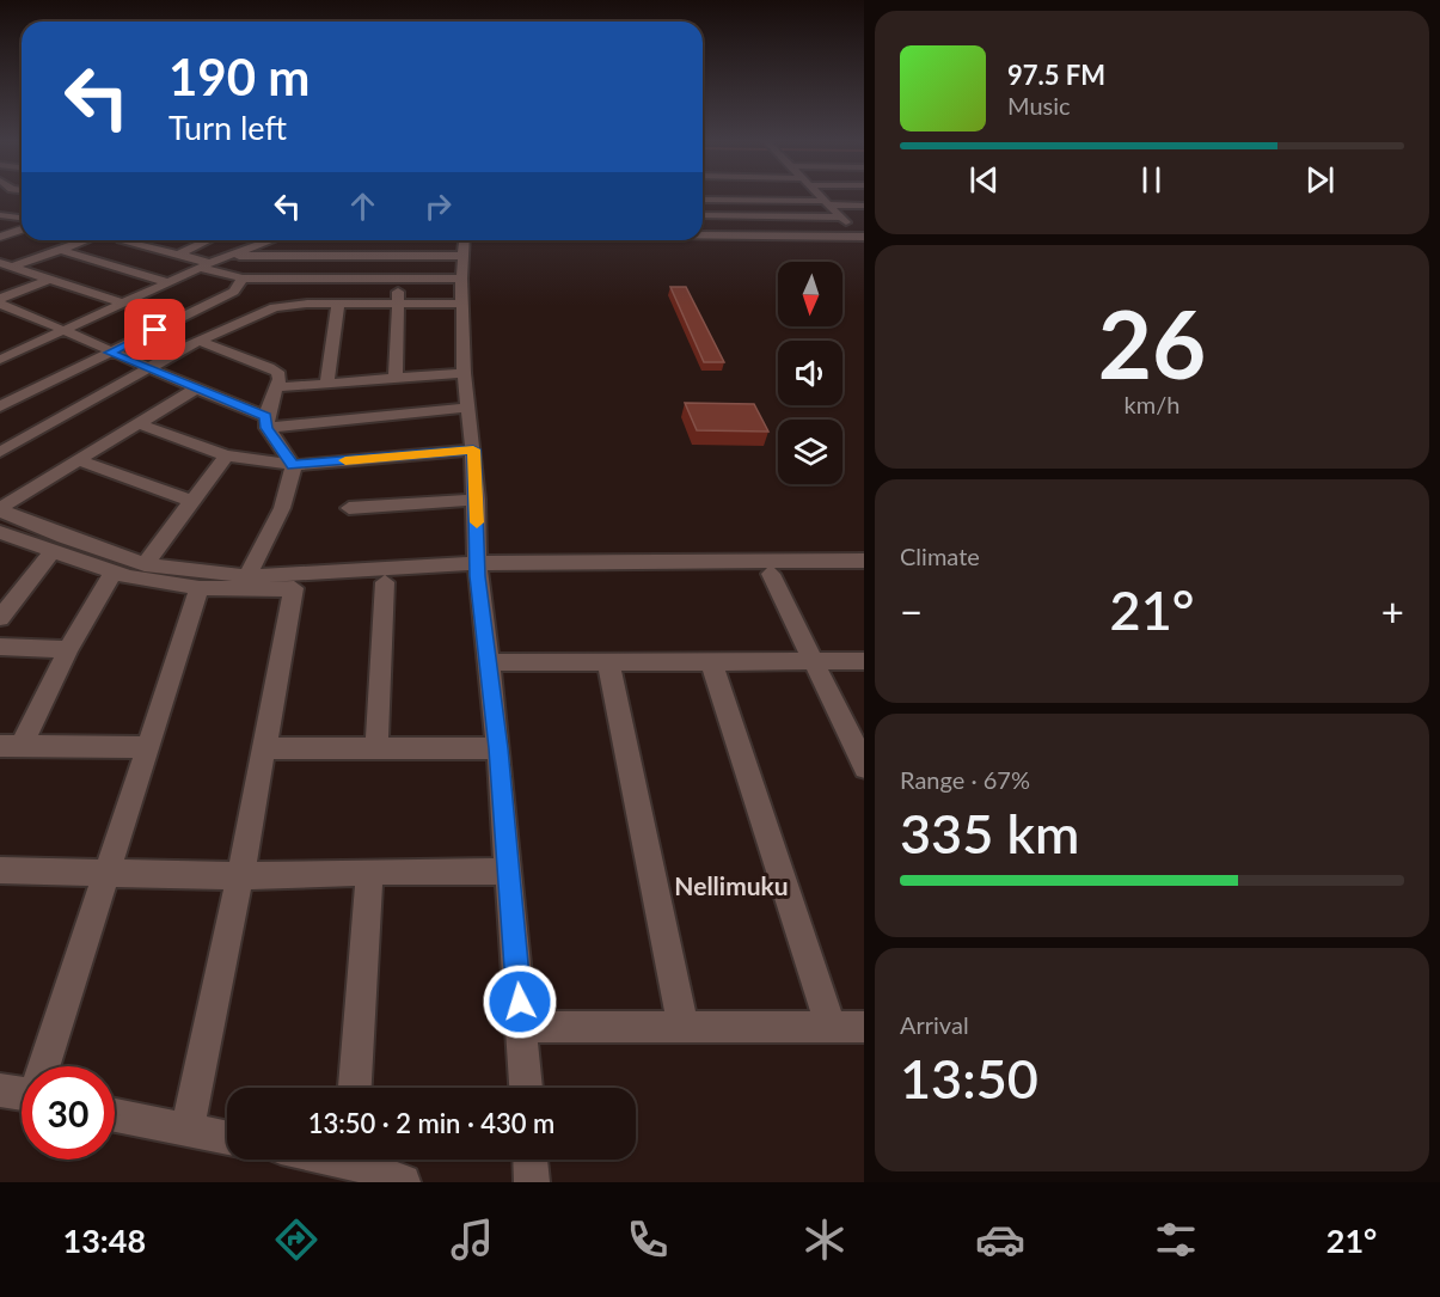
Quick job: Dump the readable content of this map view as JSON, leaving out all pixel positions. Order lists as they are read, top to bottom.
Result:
{
  "districts": ["Nellimuku"],
  "north": "bottom",
  "page": {
    "turn": ["190 m", "Turn left"],
    "song": ["97.5 FM", "Music"],
    "tile": [
      ["26", "km/h"],
      "Climate",
      ["Range · 67%", "335 km"],
      ["Arrival", "13:50"]
    ],
    "heat": ["−", "21°", "+"],
    "limit": "30",
    "trip": "13:50 · 2 min · 430 m",
    "tabs": ["13:48", "21°"]
  }
}
